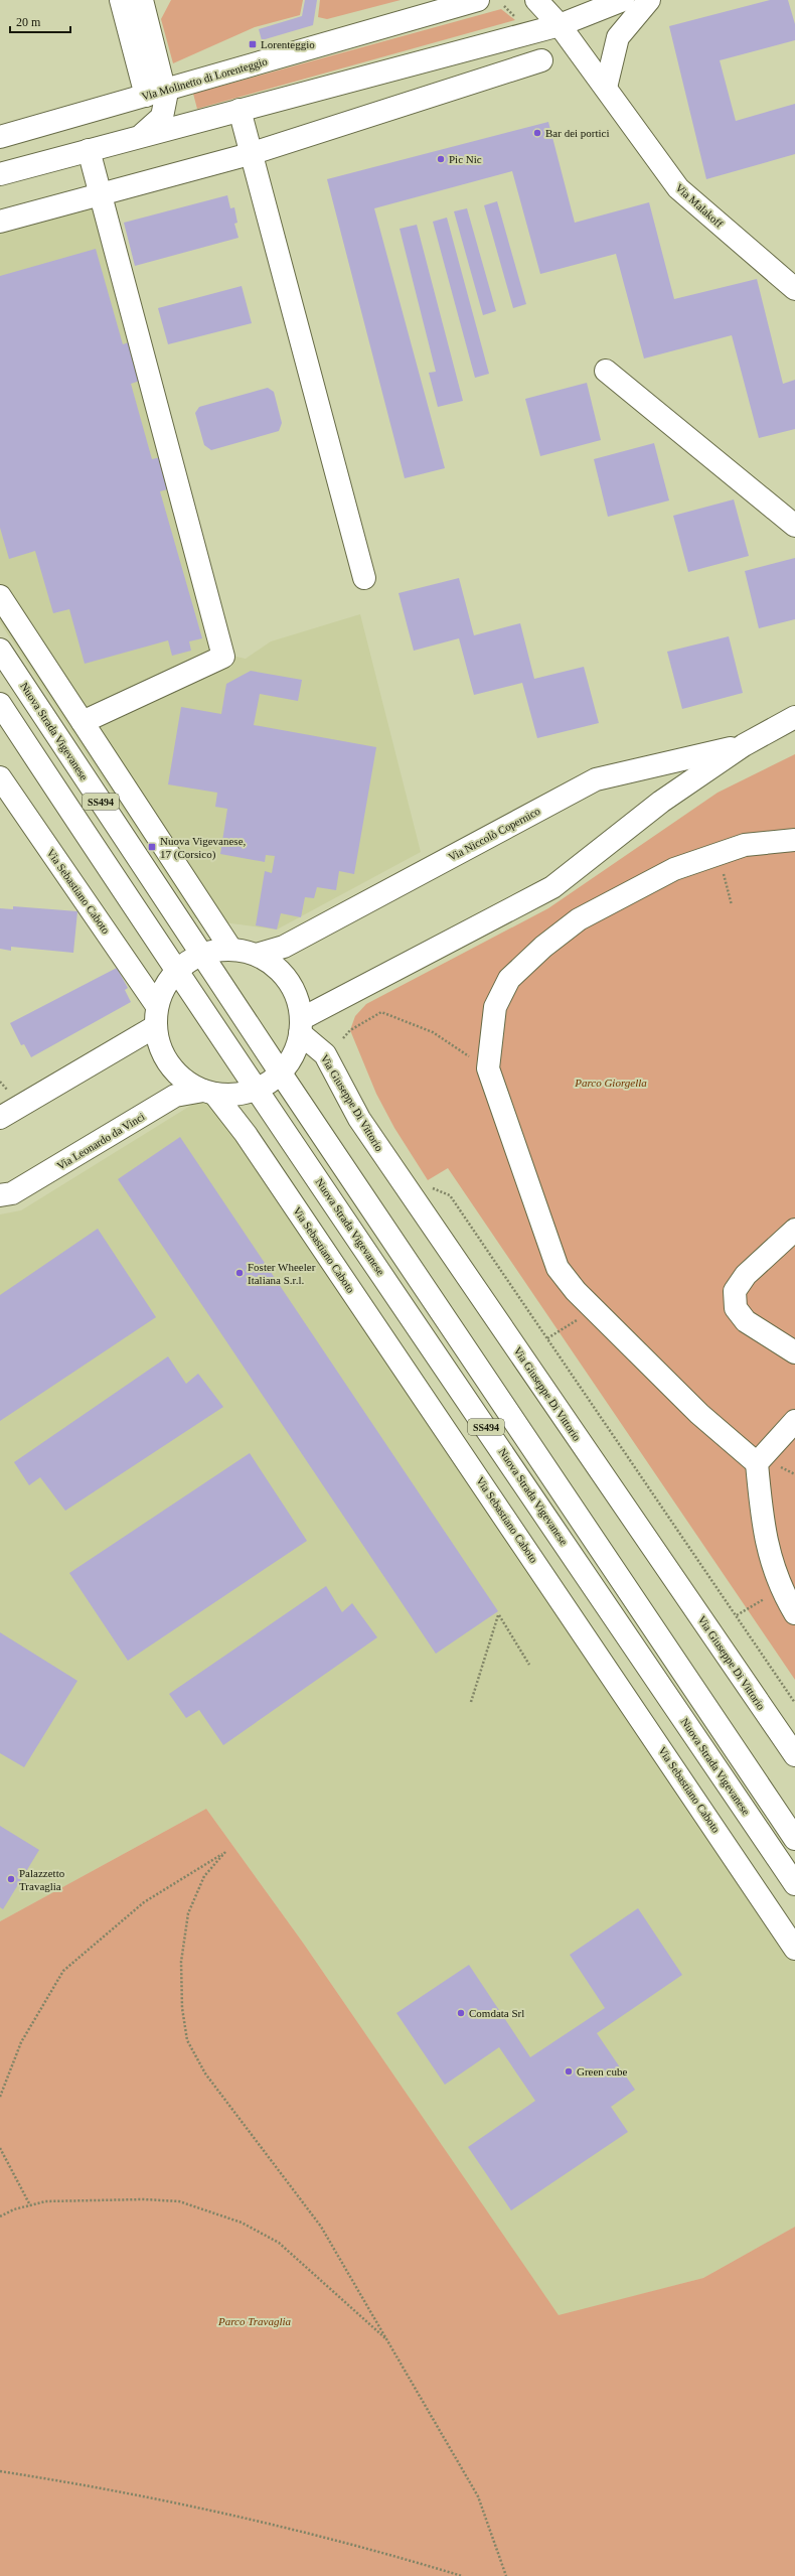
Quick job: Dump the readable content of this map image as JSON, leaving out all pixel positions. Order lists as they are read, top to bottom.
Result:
{
  "streets": {
    "street": [
      "Via Molinetto di Lorenteggio",
      "Via Malakoff",
      "Nuova Strada Vigevanese",
      "SS494",
      "Via Niccolò Copernico",
      "Via Sebastiano Caboto",
      "Via Giuseppe Di Vittorio",
      "Via Leonardo da Vinci"
    ]
  },
  "crossings": [
    ["Via Niccolò Copernico", "Via Giuseppe Di Vittorio"],
    ["Via Sebastiano Caboto", "Via Leonardo da Vinci"]
  ],
  "parks": ["Parco Giorgella", "Parco Travaglia"],
  "places": {
    "transit": ["Lorenteggio", "Nuova Vigevanese, 17 (Corsico)"],
    "other": [
      "Bar dei portici",
      "Pic Nic",
      "Foster Wheeler Italiana S.r.l.",
      "Palazzetto Travaglia",
      "Comdata Srl",
      "Green cube"
    ]
  },
  "scale_bar": "20 m"
}
